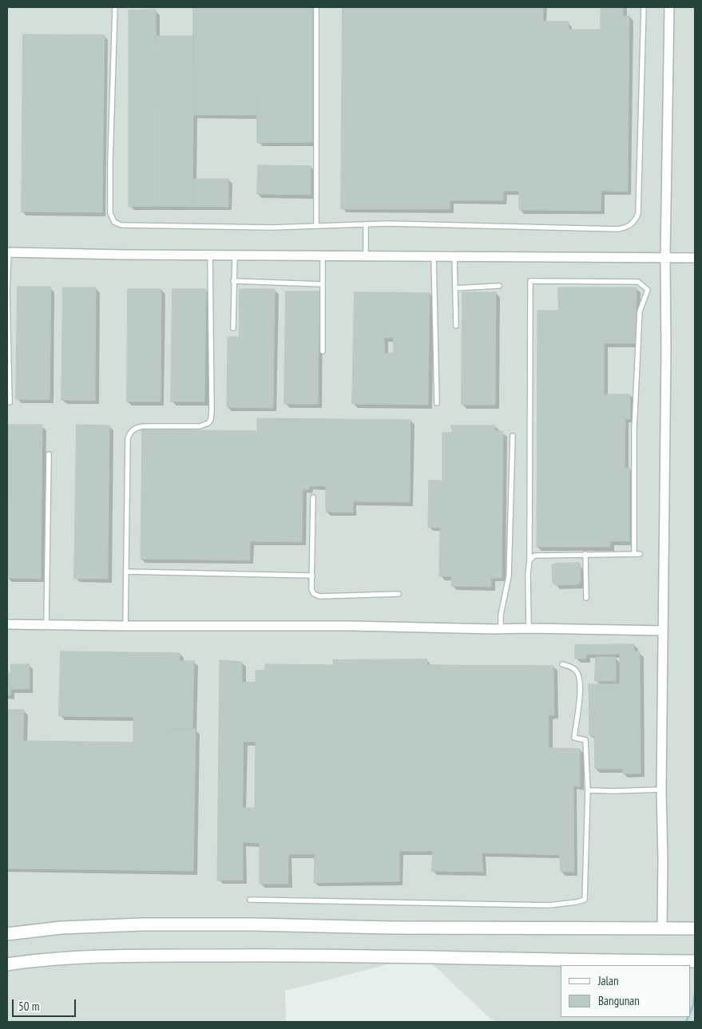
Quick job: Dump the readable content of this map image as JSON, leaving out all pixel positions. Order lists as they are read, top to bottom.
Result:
{
  "legend": ["Jalan", "Bangunan"],
  "scale_bar": "50 m"
}
